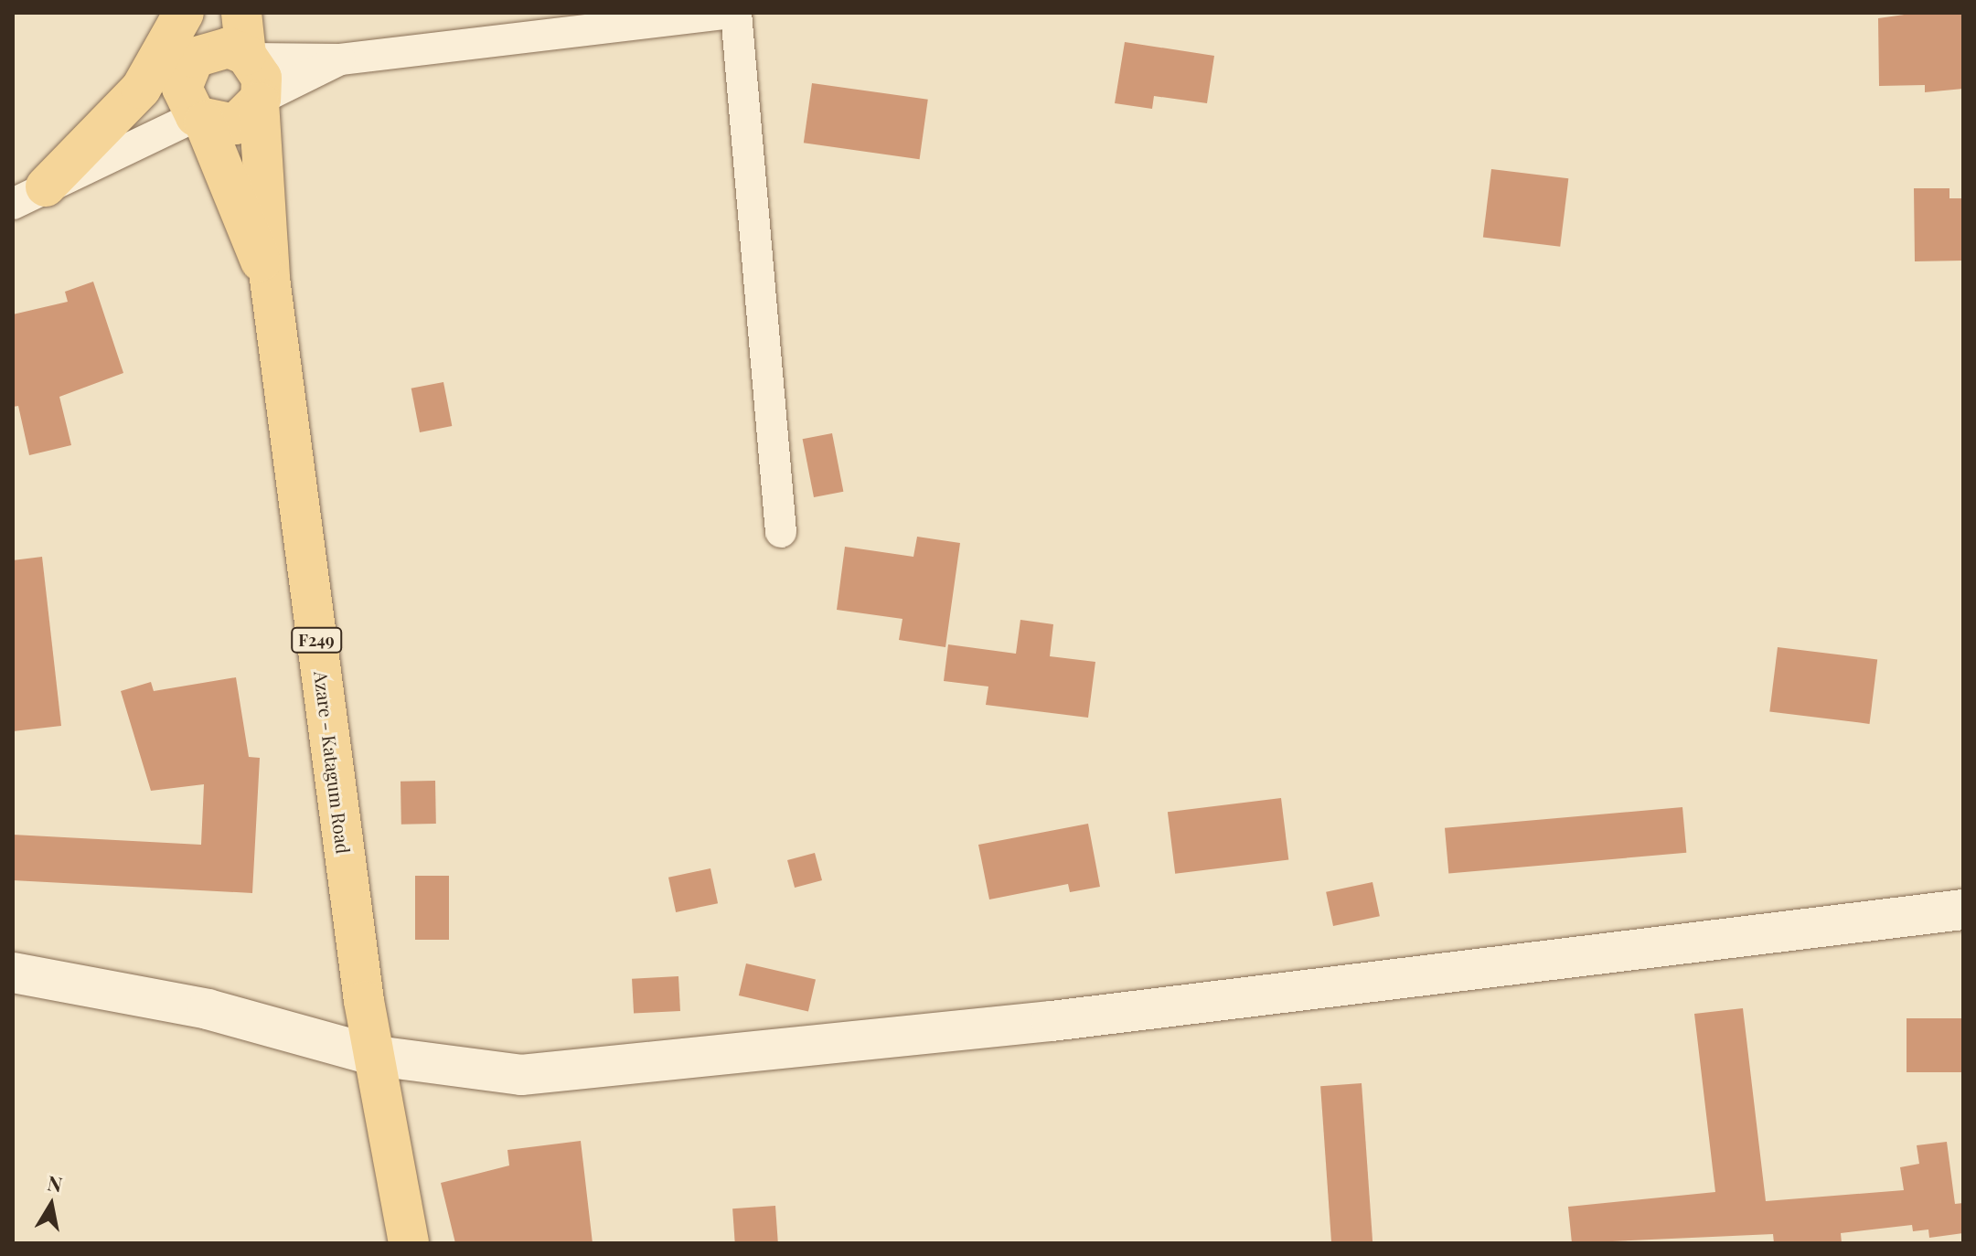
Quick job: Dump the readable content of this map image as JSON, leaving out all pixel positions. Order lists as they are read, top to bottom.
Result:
{
  "streets": {
    "main road": ["F249", "Azare - Katagum Road"]
  },
  "north": "top"
}
